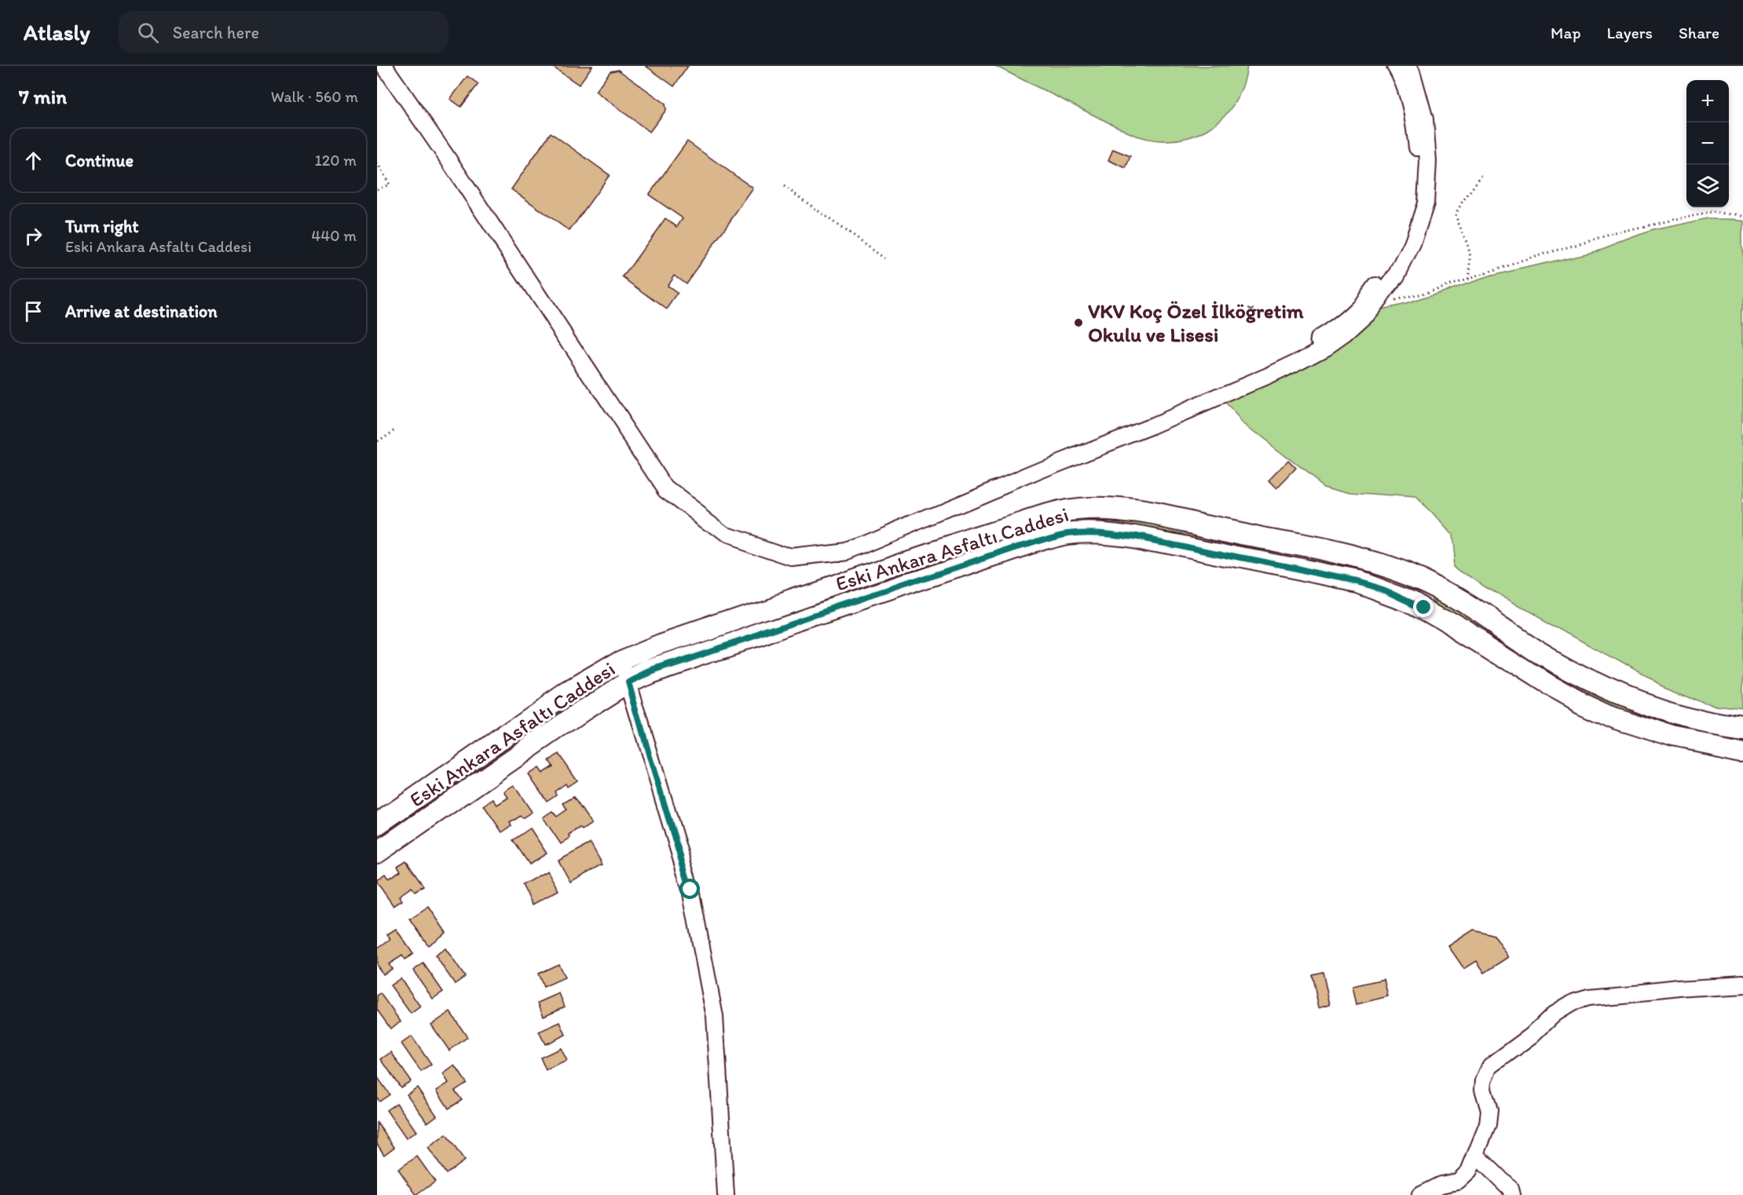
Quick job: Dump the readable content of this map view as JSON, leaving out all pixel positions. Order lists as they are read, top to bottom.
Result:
{
  "streets": {
    "main road": ["Eski Ankara Asfaltı Caddesi"]
  },
  "places": ["VKV Koç Özel İlköğretim Okulu ve Lisesi"],
  "page": {
    "header": "Atlasly",
    "search": "Search here",
    "nav": ["Map", "Layers", "Share"],
    "heading": ["7 min", "Walk · 560 m"],
    "map_buttons": ["+", "−"],
    "list": [
      ["Continue", "120 m"],
      ["Turn right", "Eski Ankara Asfaltı Caddesi", "440 m"],
      "Arrive at destination"
    ]
  }
}
